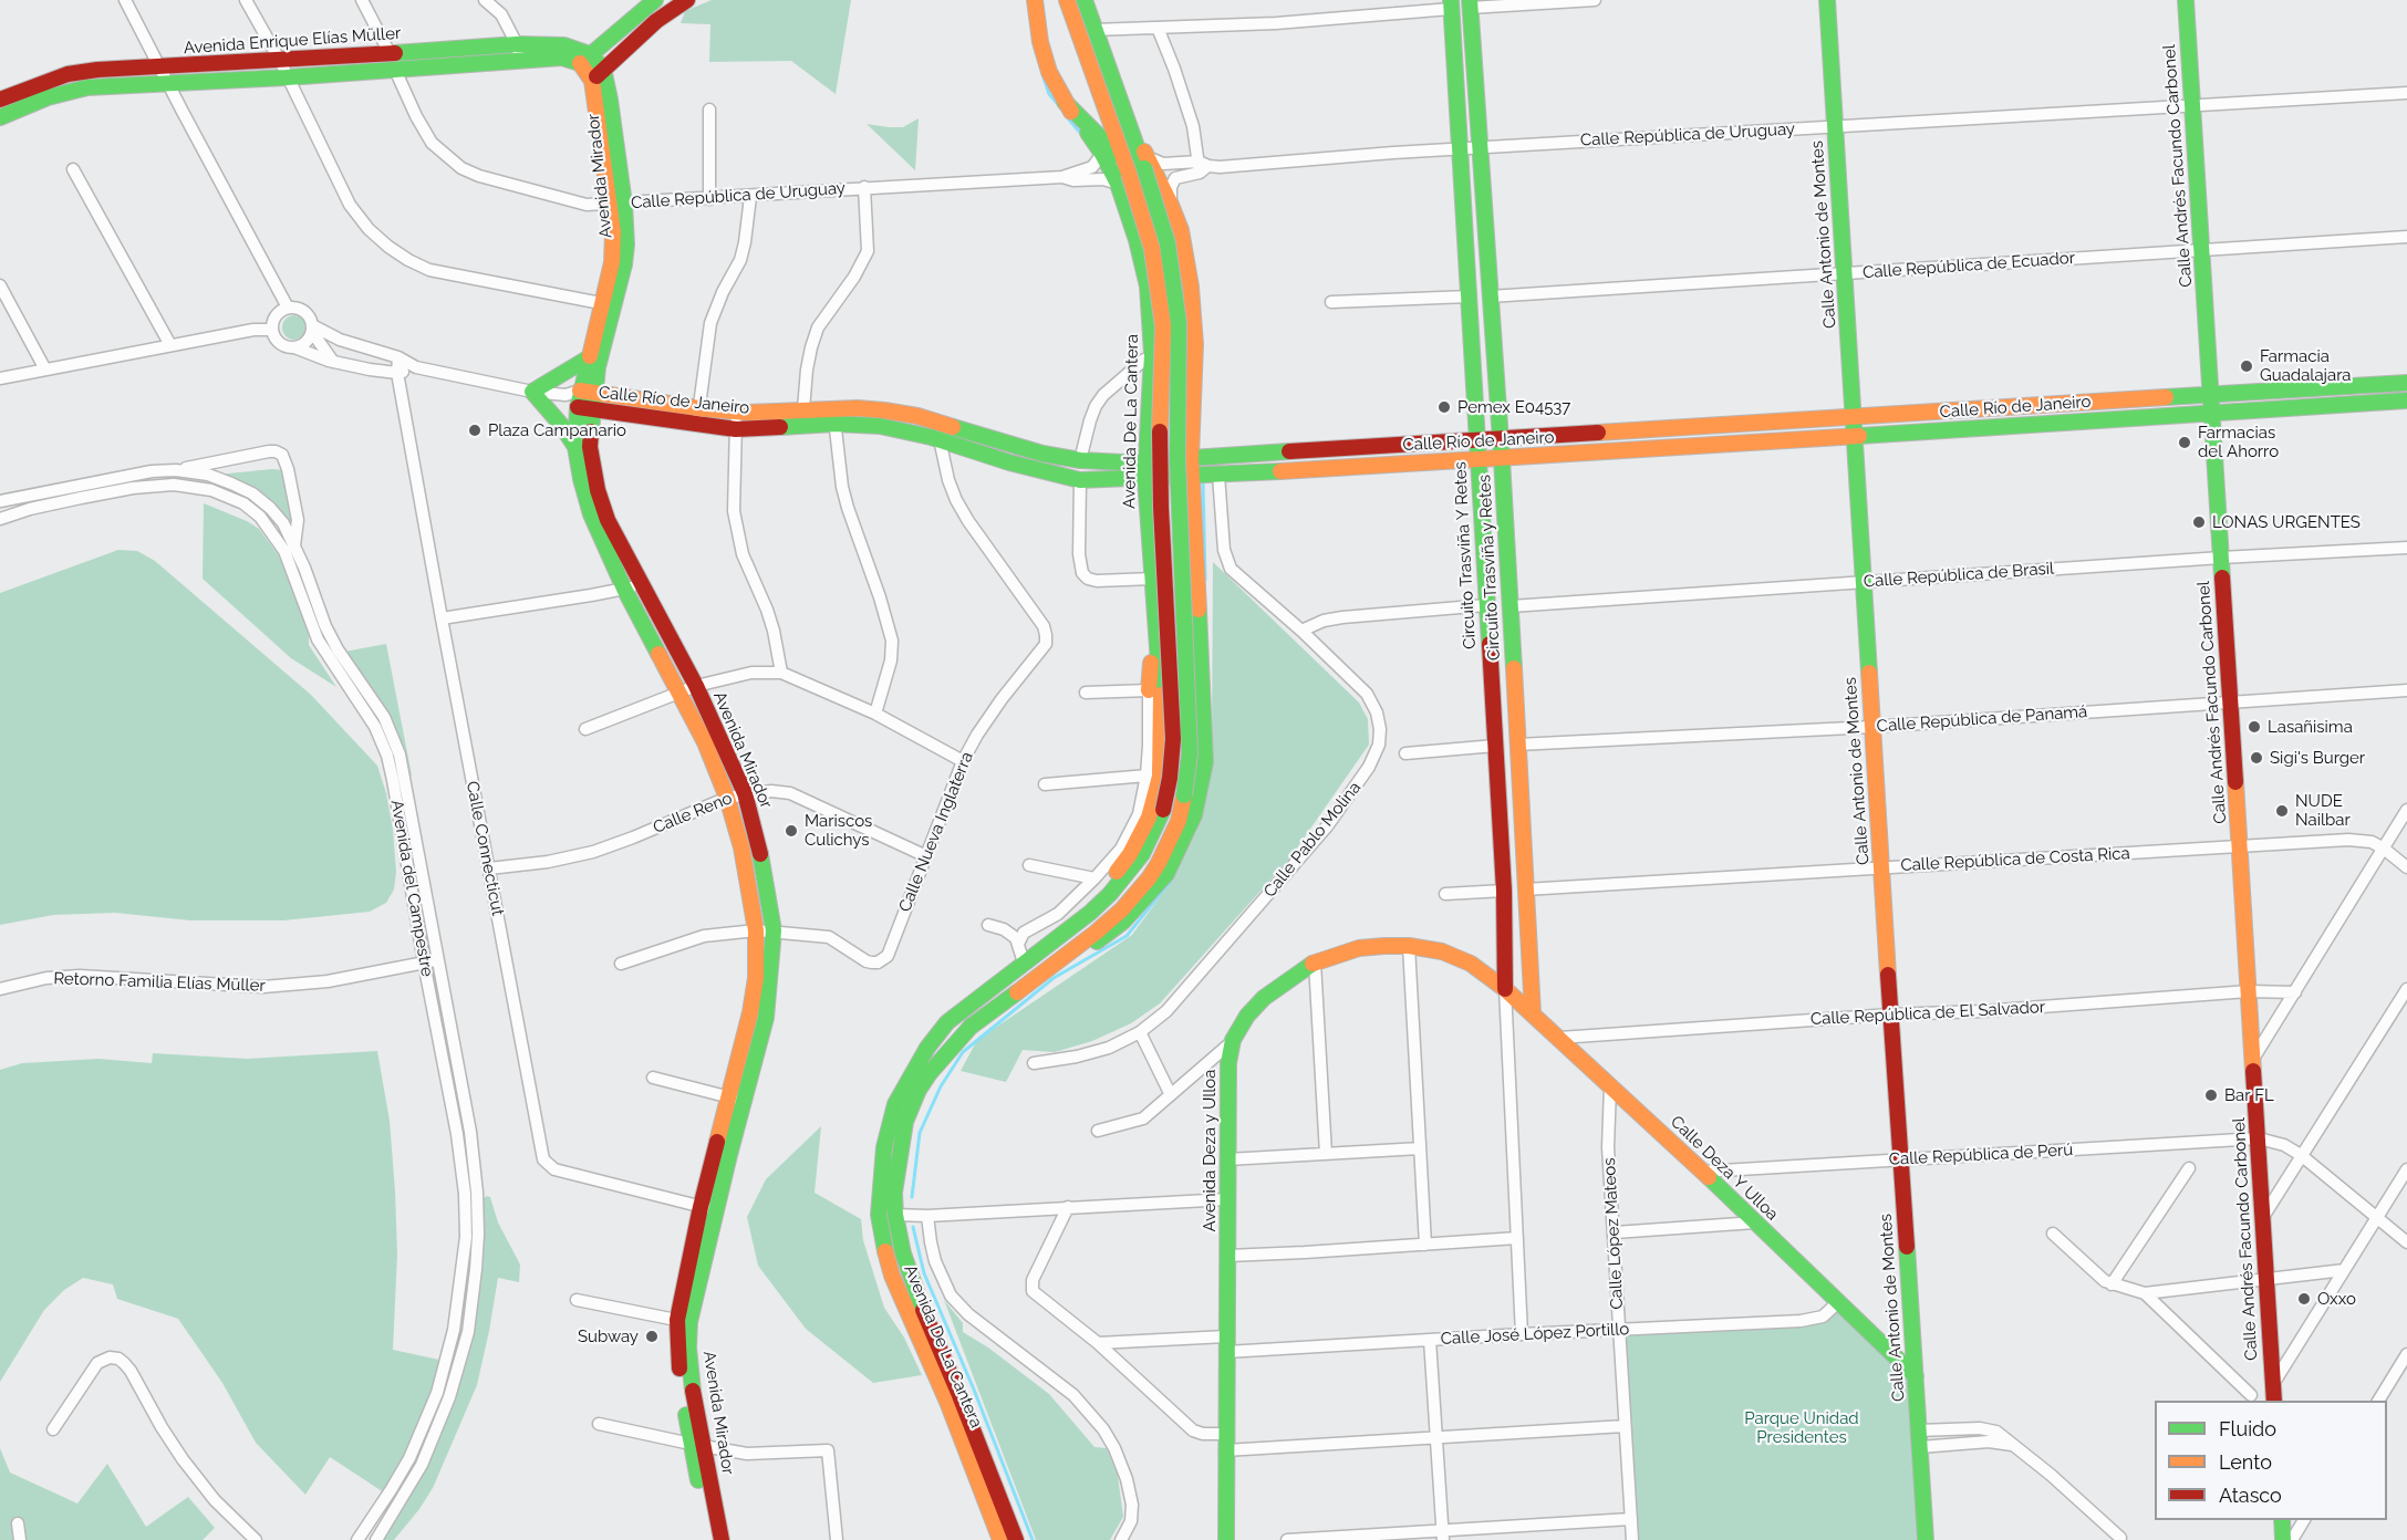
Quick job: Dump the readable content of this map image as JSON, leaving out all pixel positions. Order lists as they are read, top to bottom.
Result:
{
  "streets": {
    "main road": [
      "Avenida Enrique Elías Müller",
      "Calle Andrés Facundo Carbonel",
      "Avenida Mirador",
      "Calle Antonio de Montes",
      "Calle Río de Janeiro",
      "Avenida De La Cantera",
      "Circuito Trasviña Y Retes",
      "Circuito Trasviña y Retes",
      "Avenida Deza y Ulloa",
      "Calle Deza Y Ulloa"
    ],
    "street": [
      "Calle República de Uruguay",
      "Calle República de Ecuador",
      "Calle República de Brasil",
      "Calle República de Panamá",
      "Calle Reno",
      "Calle Nueva Inglaterra",
      "Calle Pablo Molina",
      "Calle Connecticut",
      "Calle República de Costa Rica",
      "Avenida del Campestre",
      "Retorno Familia Elías Müller",
      "Calle República de El Salvador",
      "Calle República de Perú",
      "Calle López Mateos",
      "Calle José López Portillo"
    ]
  },
  "crossings": [
    ["Avenida Enrique Elías Müller", "Calle República de Uruguay"],
    ["Avenida Enrique Elías Müller", "Avenida Mirador"],
    ["Calle República de Uruguay", "Calle Andrés Facundo Carbonel"],
    ["Calle República de Uruguay", "Avenida Mirador"],
    ["Calle República de Uruguay", "Calle Antonio de Montes"],
    ["Calle República de Uruguay", "Avenida De La Cantera"],
    ["Calle República de Uruguay", "Circuito Trasviña Y Retes"],
    ["Calle República de Uruguay", "Circuito Trasviña y Retes"],
    ["Calle Andrés Facundo Carbonel", "Calle República de Ecuador"],
    ["Calle Andrés Facundo Carbonel", "Calle Río de Janeiro"],
    ["Calle Andrés Facundo Carbonel", "Calle República de Brasil"],
    ["Calle Andrés Facundo Carbonel", "Calle República de Panamá"],
    ["Calle Andrés Facundo Carbonel", "Calle República de Costa Rica"],
    ["Calle Andrés Facundo Carbonel", "Calle República de El Salvador"],
    ["Calle Andrés Facundo Carbonel", "Calle República de Perú"],
    ["Avenida Mirador", "Calle Río de Janeiro"],
    ["Avenida Mirador", "Calle Reno"],
    ["Avenida Mirador", "Calle Nueva Inglaterra"],
    ["Avenida Mirador", "Calle Connecticut"],
    ["Calle Antonio de Montes", "Calle República de Ecuador"],
    ["Calle Antonio de Montes", "Calle Río de Janeiro"],
    ["Calle Antonio de Montes", "Calle República de Brasil"],
    ["Calle Antonio de Montes", "Calle República de Panamá"],
    ["Calle Antonio de Montes", "Calle República de Costa Rica"],
    ["Calle Antonio de Montes", "Calle República de El Salvador"],
    ["Calle Antonio de Montes", "Calle República de Perú"],
    ["Calle Antonio de Montes", "Calle Deza Y Ulloa"],
    ["Calle República de Ecuador", "Circuito Trasviña y Retes"],
    ["Calle Río de Janeiro", "Avenida De La Cantera"],
    ["Calle Río de Janeiro", "Circuito Trasviña Y Retes"],
    ["Calle Río de Janeiro", "Circuito Trasviña y Retes"],
    ["Calle Río de Janeiro", "Calle Nueva Inglaterra"],
    ["Calle Río de Janeiro", "Calle Pablo Molina"],
    ["Calle Río de Janeiro", "Calle Connecticut"],
    ["Circuito Trasviña Y Retes", "Avenida Deza y Ulloa"],
    ["Circuito Trasviña Y Retes", "Calle Deza Y Ulloa"],
    ["Circuito Trasviña y Retes", "Calle República de Brasil"],
    ["Circuito Trasviña y Retes", "Calle República de Panamá"],
    ["Circuito Trasviña y Retes", "Calle República de Costa Rica"],
    ["Circuito Trasviña y Retes", "Calle Deza Y Ulloa"],
    ["Calle Reno", "Calle Nueva Inglaterra"],
    ["Calle Reno", "Calle Connecticut"],
    ["Avenida del Campestre", "Retorno Familia Elías Müller"],
    ["Calle República de El Salvador", "Calle Deza Y Ulloa"],
    ["Avenida Deza y Ulloa", "Calle Deza Y Ulloa"],
    ["Avenida Deza y Ulloa", "Calle José López Portillo"],
    ["Calle República de Perú", "Calle Deza Y Ulloa"],
    ["Calle Deza Y Ulloa", "Calle López Mateos"],
    ["Calle Deza Y Ulloa", "Calle José López Portillo"],
    ["Calle López Mateos", "Calle José López Portillo"]
  ],
  "parks": ["Parque Unidad Presidentes"],
  "places": [
    "Farmacia Guadalajara",
    "Pemex E04537",
    "Plaza Campanario",
    "Farmacias del Ahorro",
    "LONAS URGENTES",
    "Lasañisima",
    "Sigi's Burger",
    "NUDE Nailbar",
    "Mariscos Culichys",
    "Bar FL",
    "Oxxo",
    "Subway"
  ],
  "legend": ["Fluido", "Lento", "Atasco"]
}
